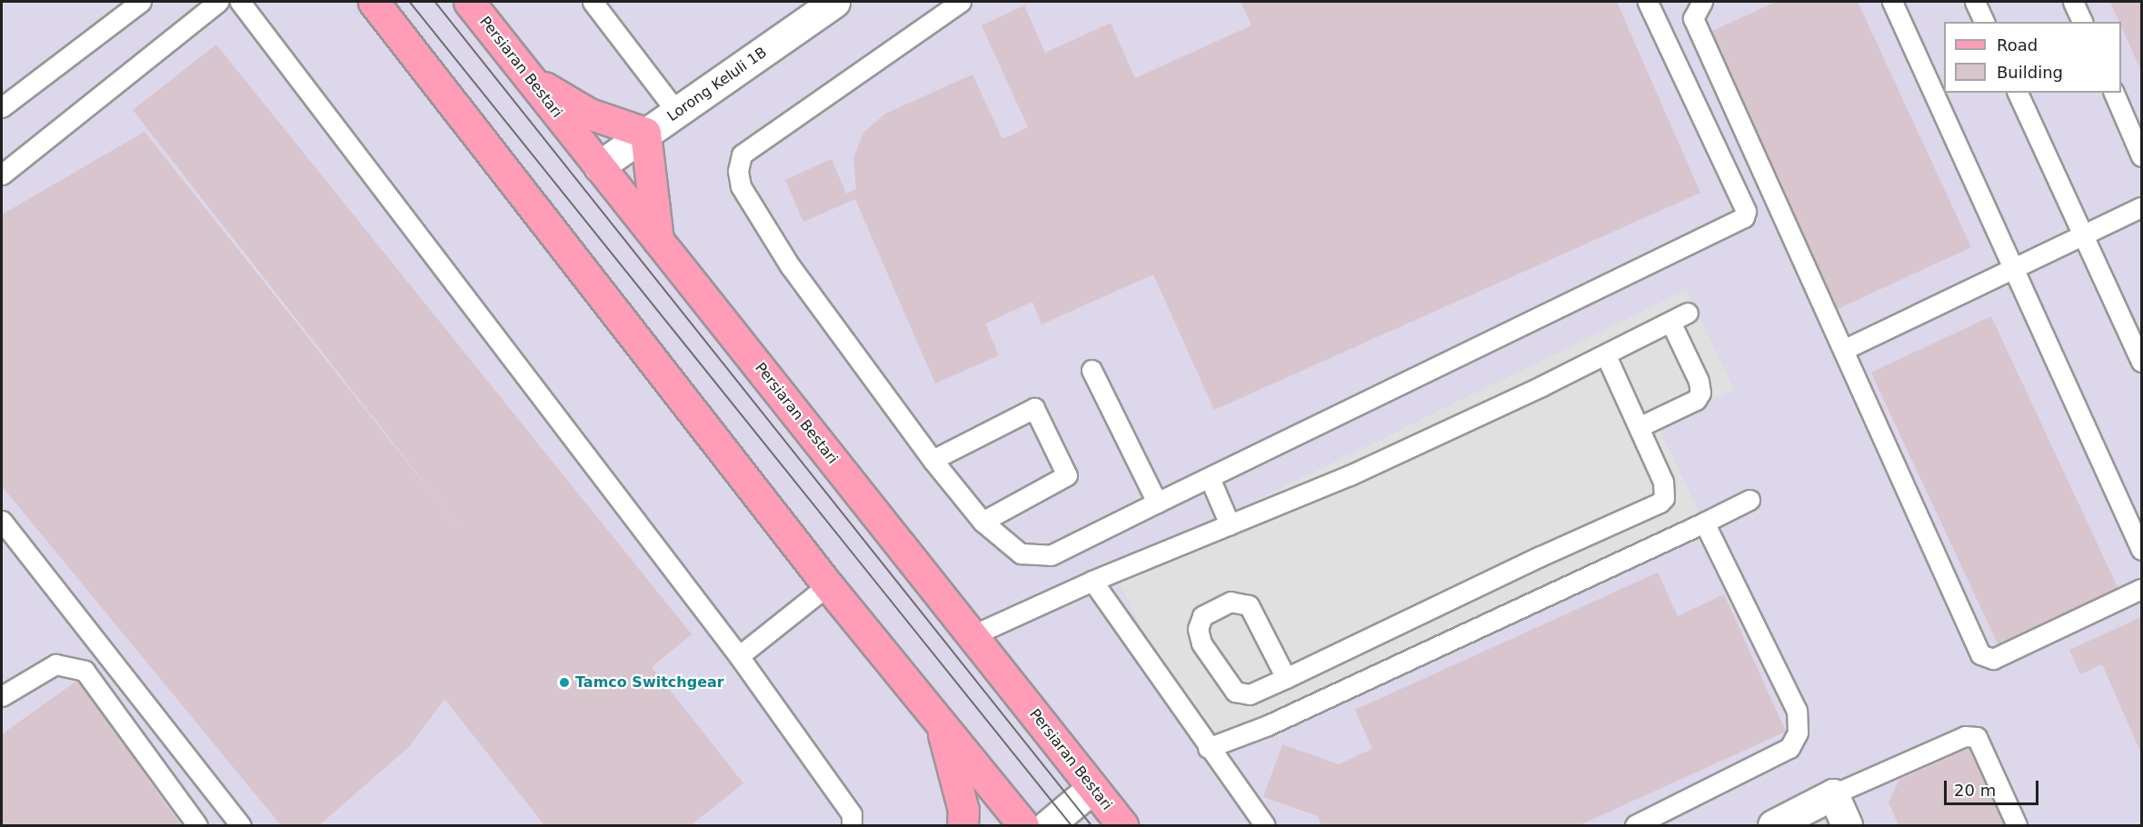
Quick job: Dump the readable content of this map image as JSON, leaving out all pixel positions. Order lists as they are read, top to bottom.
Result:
{
  "streets": {
    "main road": ["Persiaran Bestari"],
    "street": ["Lorong Keluli 1B"]
  },
  "crossings": [
    ["Persiaran Bestari", "Lorong Keluli 1B"]
  ],
  "places": ["Tamco Switchgear"],
  "legend": ["Road", "Building"],
  "scale_bar": "20 m"
}
